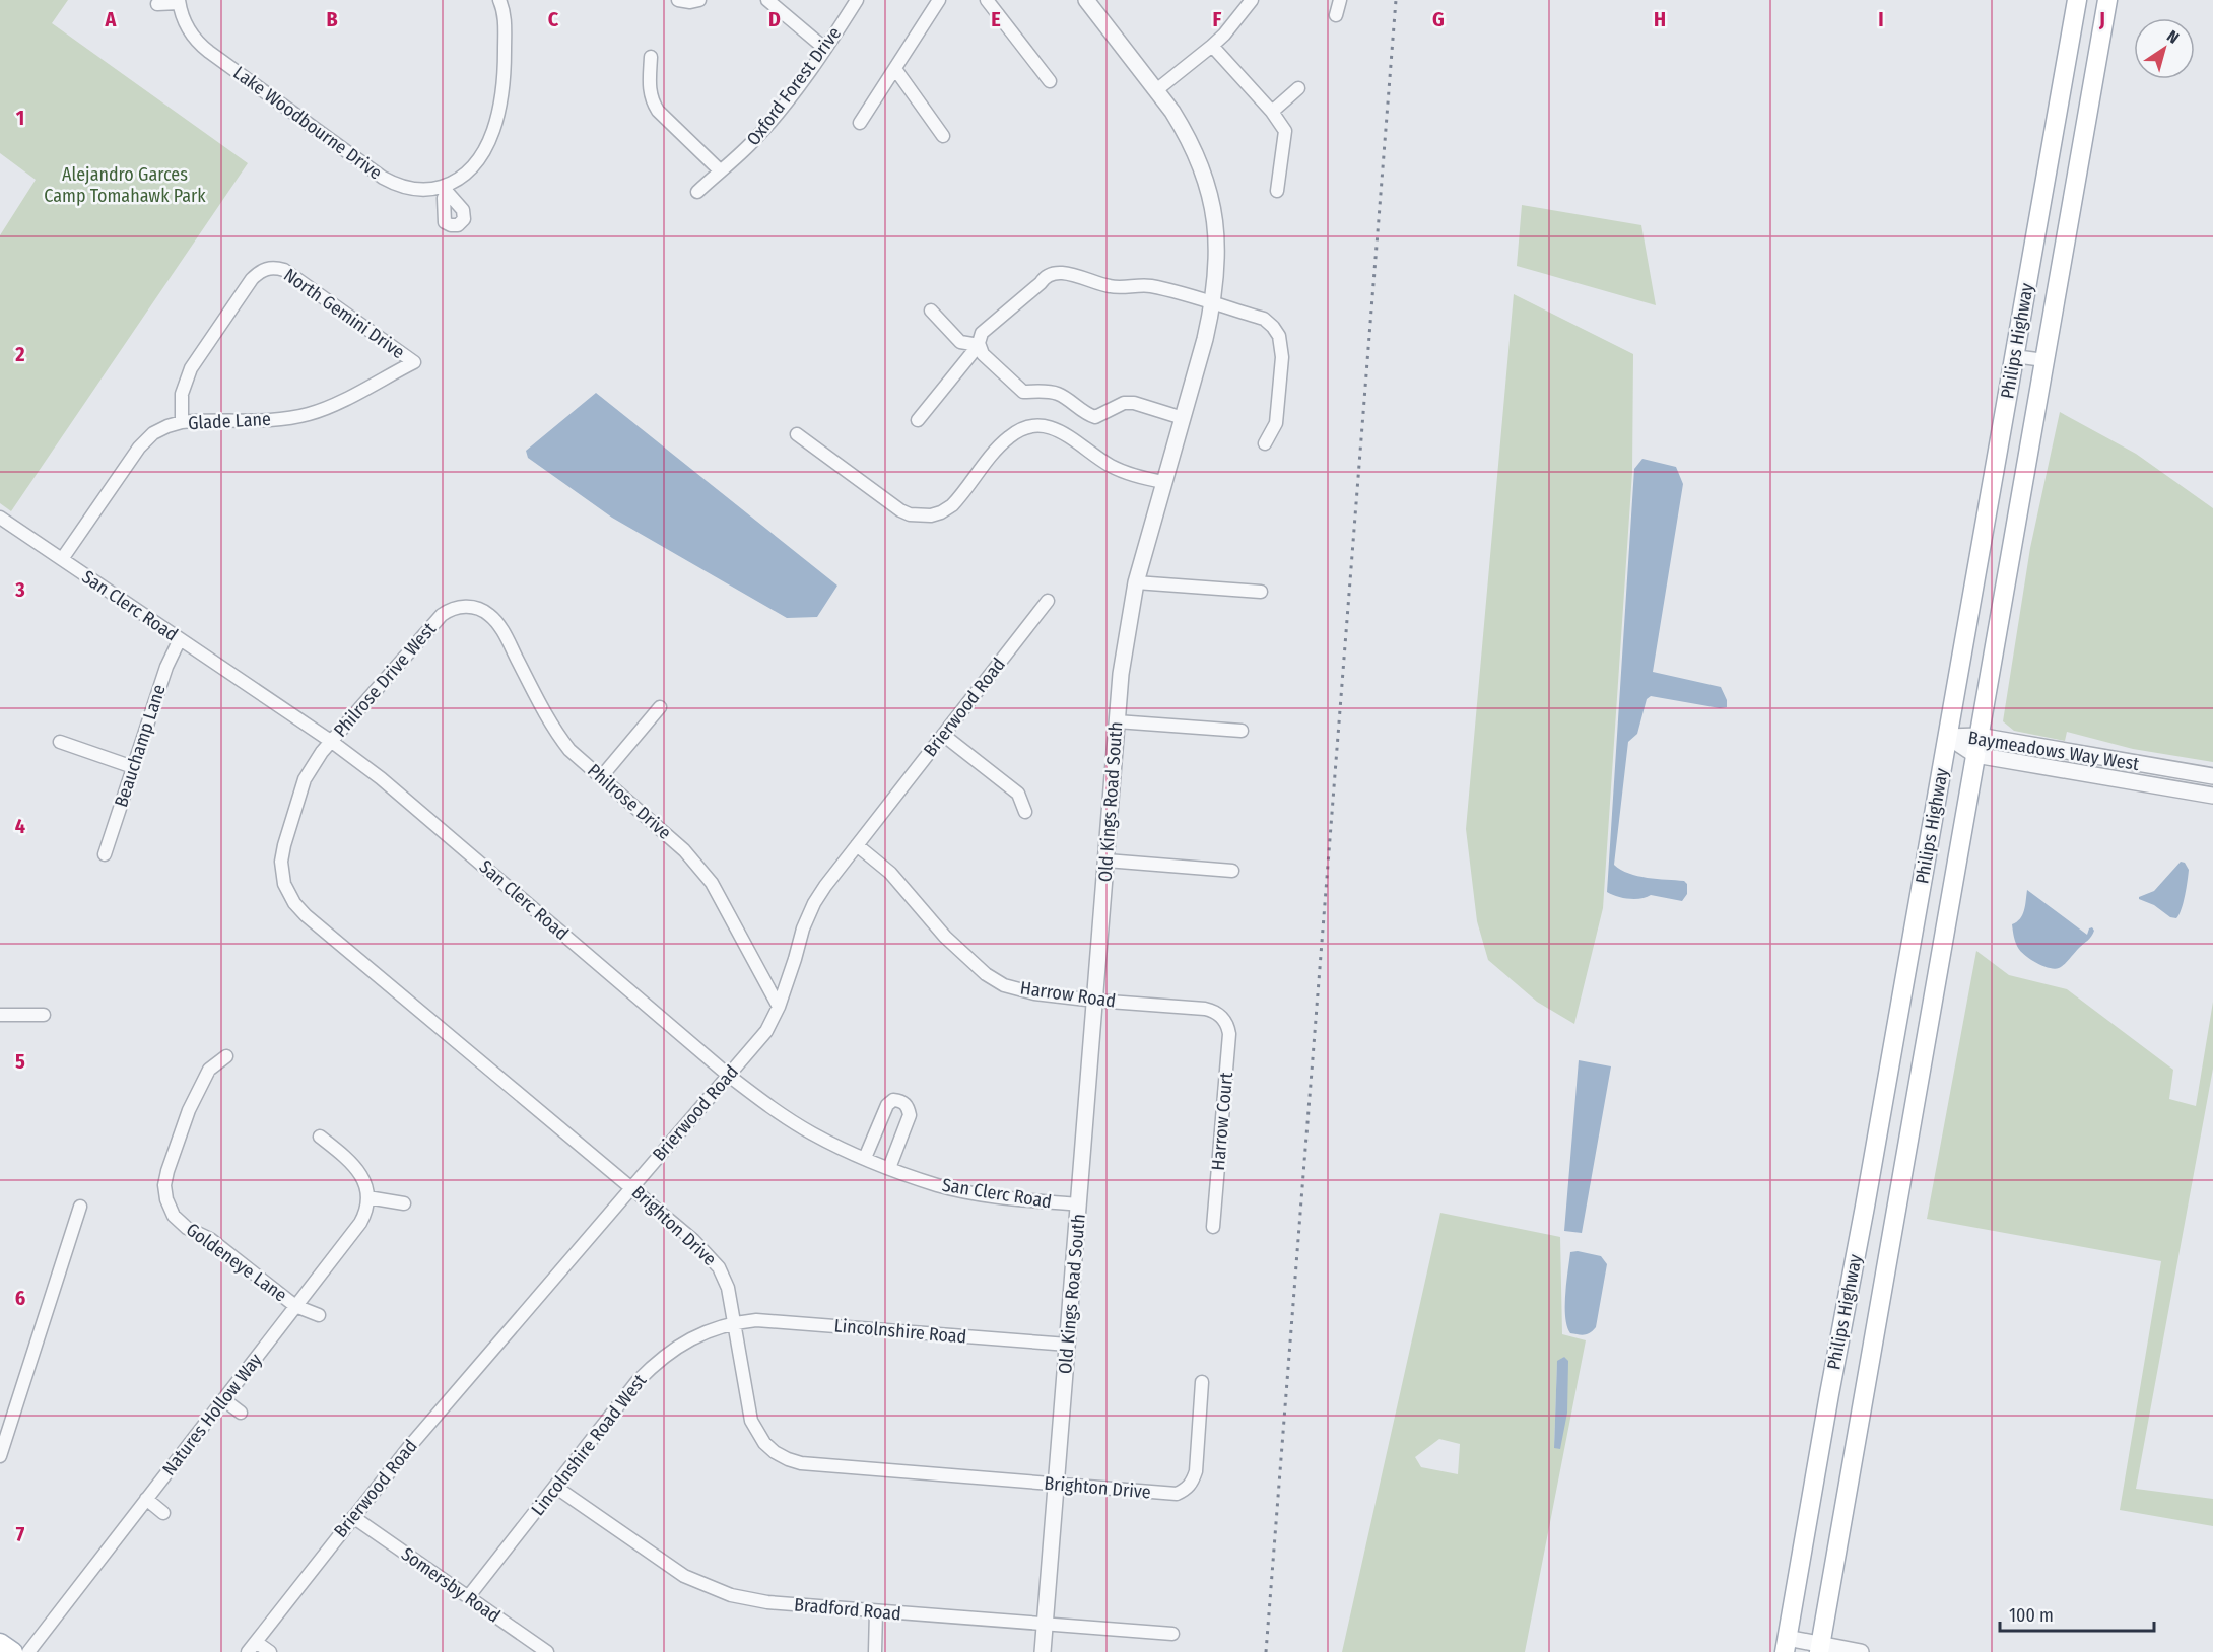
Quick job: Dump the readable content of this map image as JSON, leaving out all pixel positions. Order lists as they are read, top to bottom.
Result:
{
  "streets": {
    "main road": ["Philips Highway"],
    "street": [
      "Oxford Forest Drive",
      "Lake Woodbourne Drive",
      "North Gemini Drive",
      "Glade Lane",
      "San Clerc Road",
      "Philrose Drive West",
      "Brierwood Road",
      "Beauchamp Lane",
      "Baymeadows Way West",
      "Philrose Drive",
      "Old Kings Road South",
      "Harrow Road",
      "Harrow Court",
      "Brighton Drive",
      "Goldeneye Lane",
      "Lincolnshire Road",
      "Natures Hollow Way",
      "Lincolnshire Road West",
      "Somersby Road",
      "Bradford Road"
    ]
  },
  "crossings": [
    ["North Gemini Drive", "Glade Lane"],
    ["Philips Highway", "Baymeadows Way West"],
    ["Glade Lane", "San Clerc Road"],
    ["San Clerc Road", "Philrose Drive West"],
    ["San Clerc Road", "Brierwood Road"],
    ["San Clerc Road", "Beauchamp Lane"],
    ["San Clerc Road", "Old Kings Road South"],
    ["San Clerc Road", "Brighton Drive"],
    ["Philrose Drive West", "Philrose Drive"],
    ["Philrose Drive West", "Brighton Drive"],
    ["Brierwood Road", "Philrose Drive"],
    ["Brierwood Road", "Harrow Road"],
    ["Brierwood Road", "Brighton Drive"],
    ["Brierwood Road", "Somersby Road"],
    ["Old Kings Road South", "Harrow Road"],
    ["Old Kings Road South", "Brighton Drive"],
    ["Old Kings Road South", "Lincolnshire Road"],
    ["Old Kings Road South", "Bradford Road"],
    ["Harrow Road", "Harrow Court"],
    ["Brighton Drive", "Lincolnshire Road"],
    ["Brighton Drive", "Lincolnshire Road West"],
    ["Goldeneye Lane", "Natures Hollow Way"],
    ["Lincolnshire Road", "Lincolnshire Road West"],
    ["Lincolnshire Road West", "Somersby Road"],
    ["Lincolnshire Road West", "Bradford Road"]
  ],
  "parks": ["Alejandro Garces Camp Tomahawk Park"],
  "scale_bar": "100 m",
  "north": "top right",
  "grid": {
    "columns": [
      "A",
      "B",
      "C",
      "D",
      "E",
      "F",
      "G",
      "H",
      "I",
      "J"
    ],
    "rows": [
      "1",
      "2",
      "3",
      "4",
      "5",
      "6",
      "7"
    ]
  }
}
